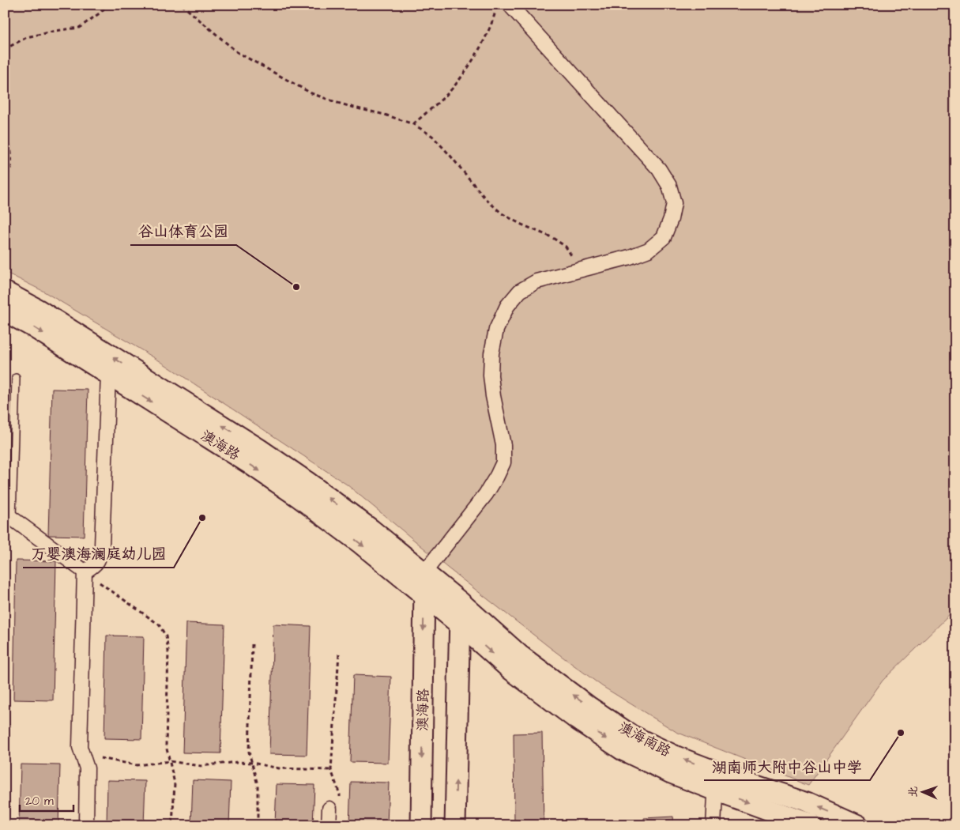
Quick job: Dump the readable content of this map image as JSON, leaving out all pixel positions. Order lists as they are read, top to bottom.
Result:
{
  "streets": {
    "main road": ["澳海路", "澳海南路"]
  },
  "crossings": [
    ["澳海路", "澳海南路"]
  ],
  "places": ["谷山体育公园", "万婴澳海澜庭幼儿园", "湖南师大附中谷山中学"],
  "scale_bar": "20 m",
  "north": "left"
}
